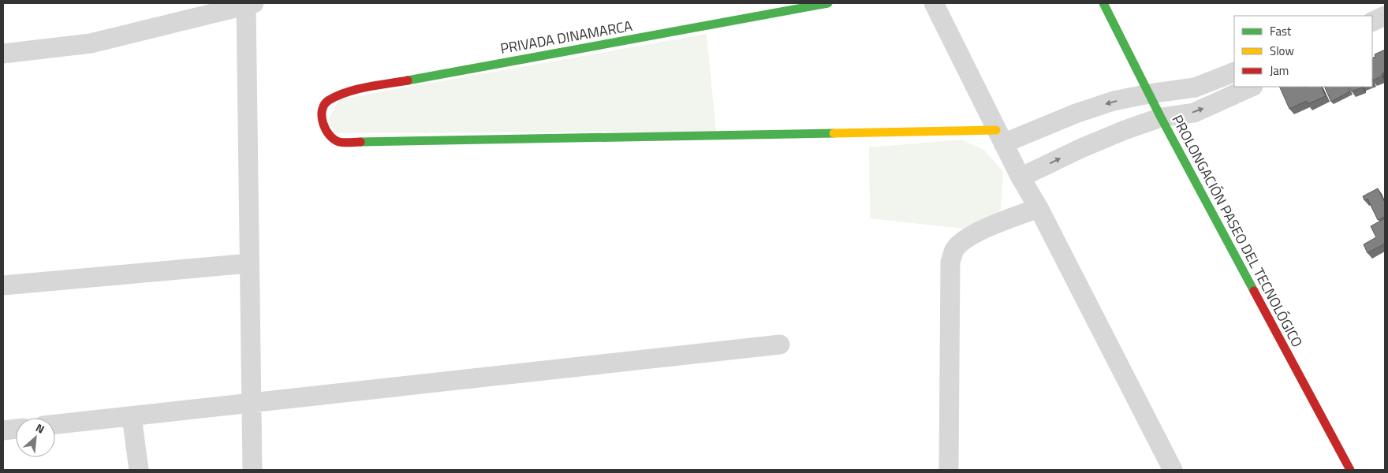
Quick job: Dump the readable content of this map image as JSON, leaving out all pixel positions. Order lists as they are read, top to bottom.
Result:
{
  "streets": {
    "street": ["PRIVADA DINAMARCA", "PROLONGACIÓN PASEO DEL TECNOLÓGICO"]
  },
  "legend": ["Fast", "Slow", "Jam"],
  "north": "top right"
}
